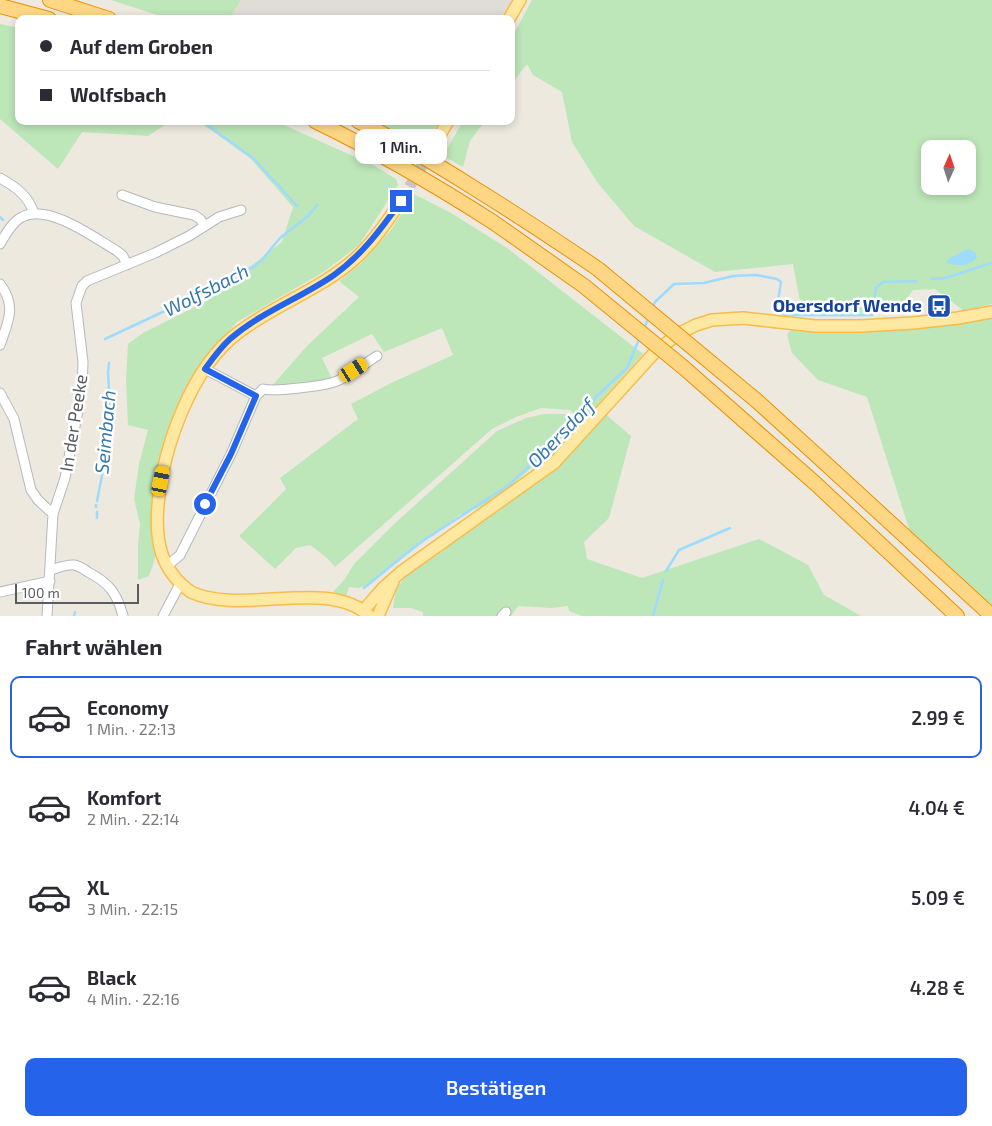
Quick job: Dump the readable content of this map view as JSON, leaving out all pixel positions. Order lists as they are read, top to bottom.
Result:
{
  "streets": {
    "street": ["In der Peeke"]
  },
  "water": ["Wolfsbach", "Seimbach", "Obersdorf"],
  "places": {
    "bus stop": ["Obersdorf Wende"]
  },
  "scale_bar": "100 m",
  "north": "top",
  "page": {
    "banner": ["Auf dem Groben", "Wolfsbach"],
    "bubble": "1 Min.",
    "scale": "100 m",
    "heading": "Fahrt wählen",
    "list": [
      {
        "name": "Economy",
        "note": "1 Min. · 22:13",
        "value": "2.99 €"
      },
      {
        "name": "Komfort",
        "note": "2 Min. · 22:14",
        "value": "4.04 €"
      },
      {
        "name": "XL",
        "note": "3 Min. · 22:15",
        "value": "5.09 €"
      },
      {
        "name": "Black",
        "note": "4 Min. · 22:16",
        "value": "4.28 €"
      }
    ],
    "buttons": "Bestätigen"
  }
}
